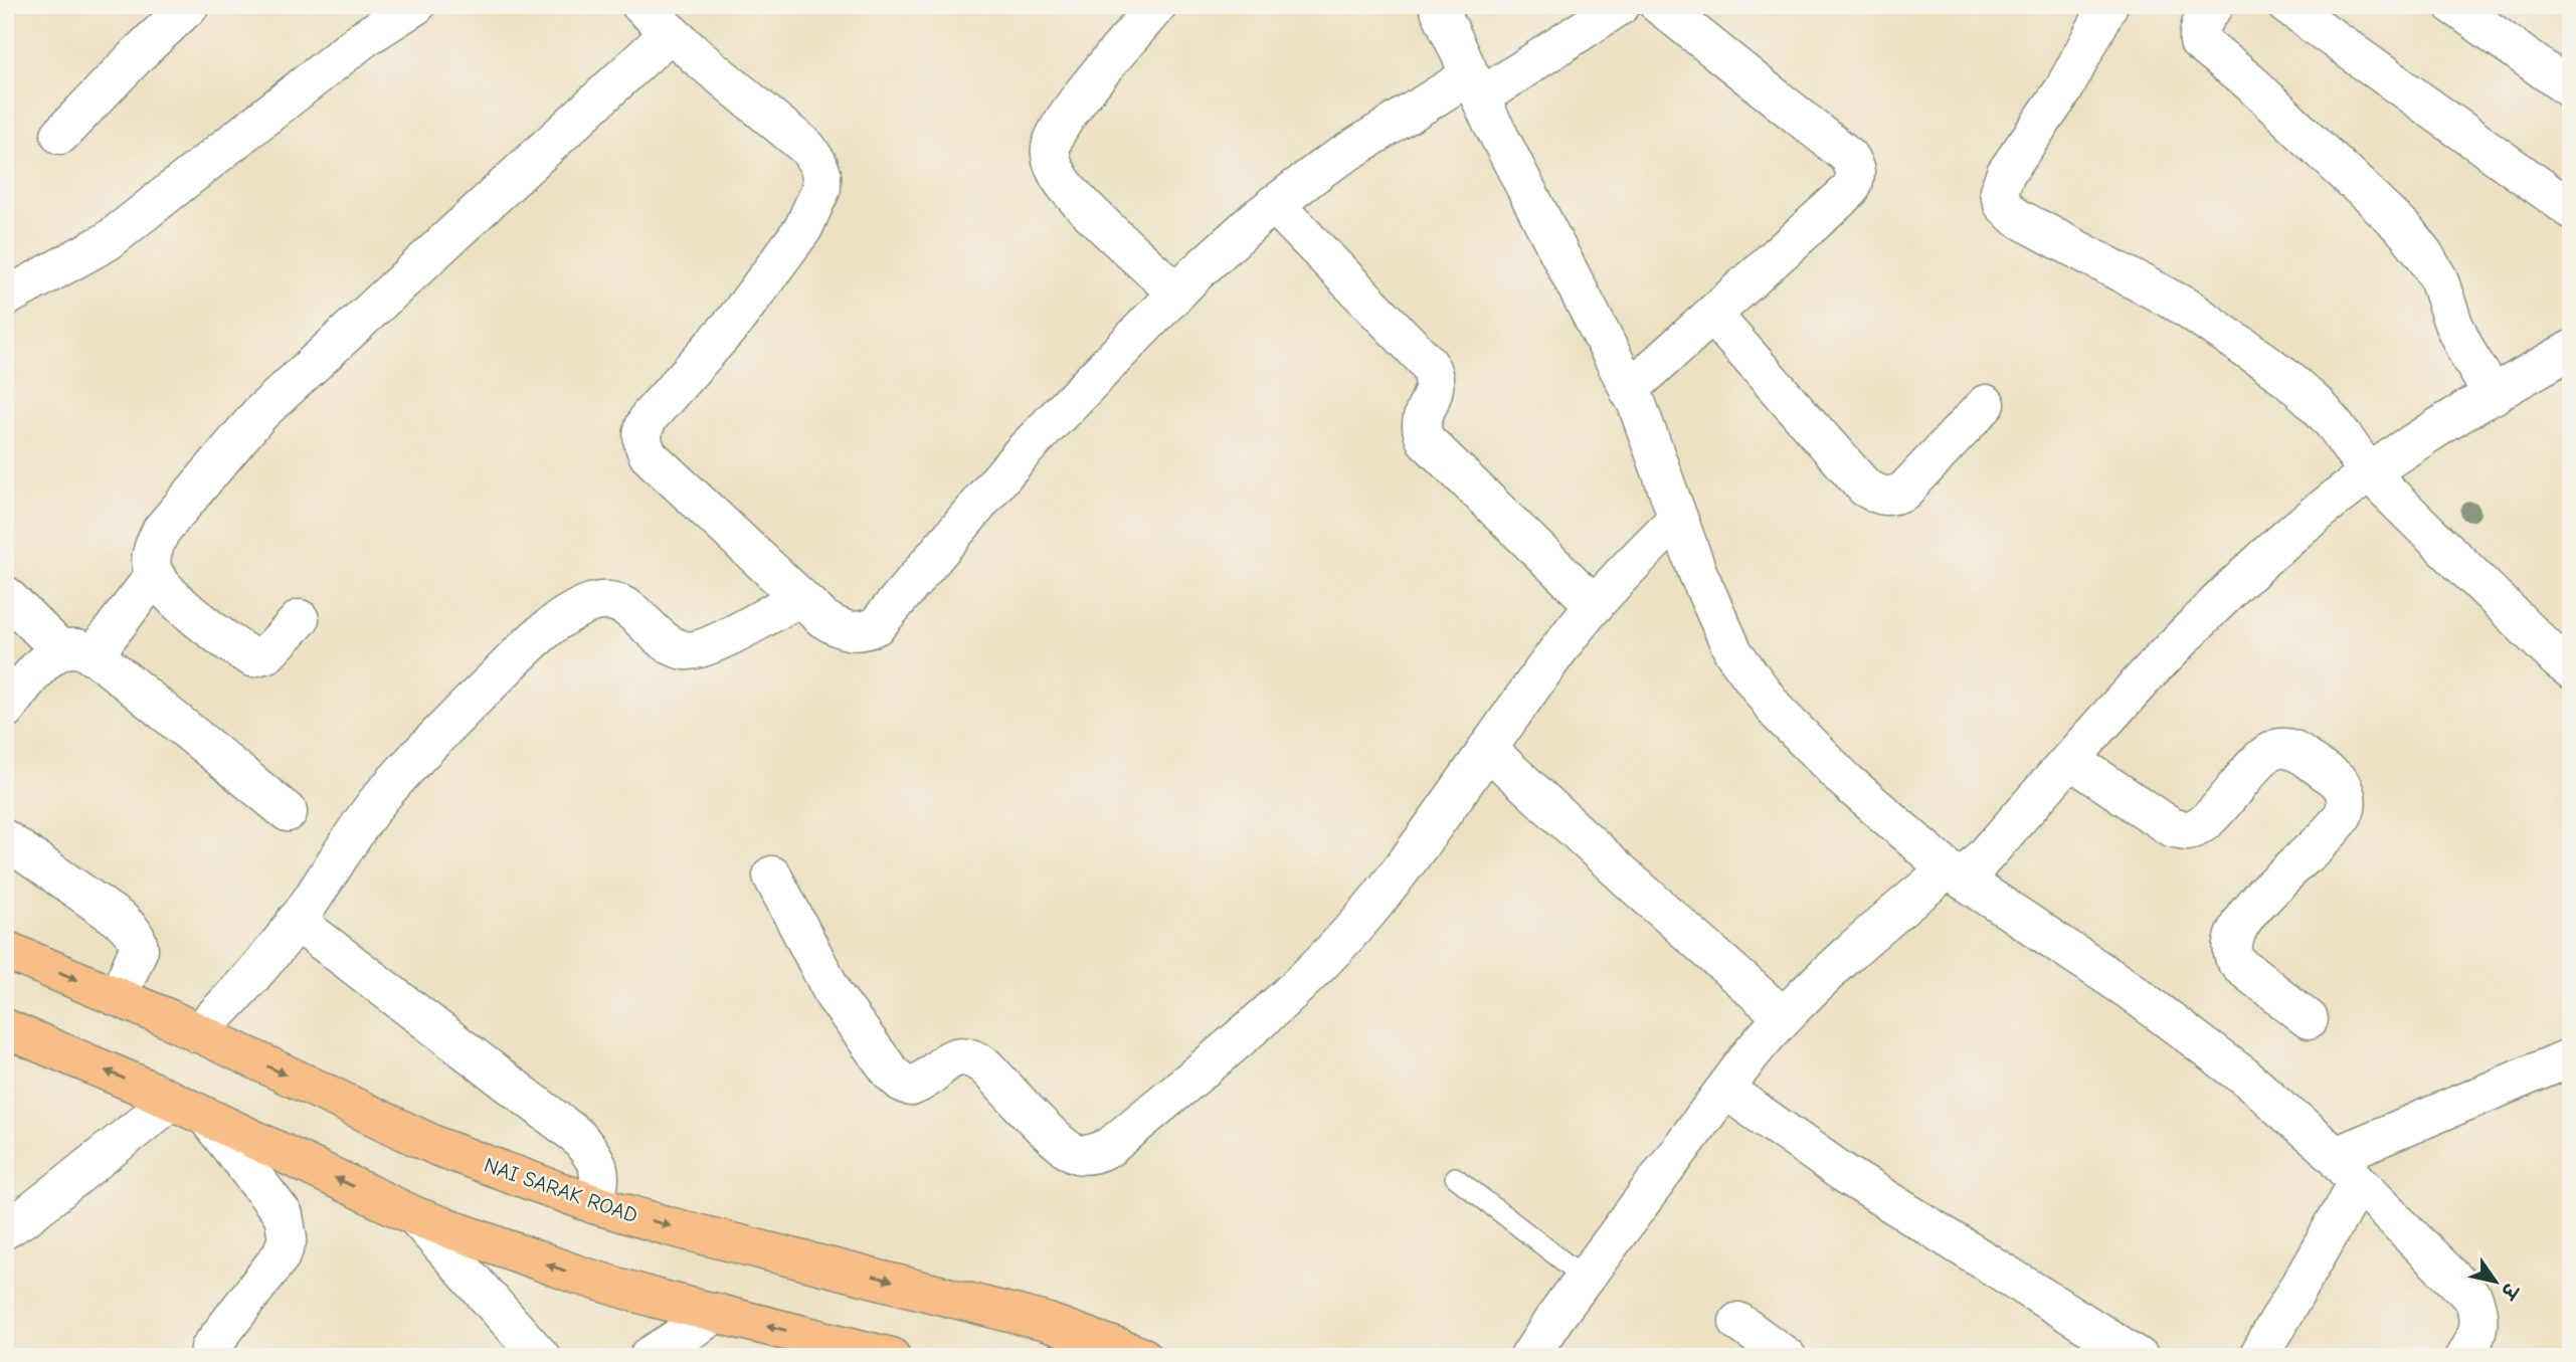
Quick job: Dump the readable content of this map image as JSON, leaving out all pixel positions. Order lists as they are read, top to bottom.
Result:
{
  "streets": {
    "main road": ["NAI SARAK ROAD"]
  },
  "north": "bottom right"
}
